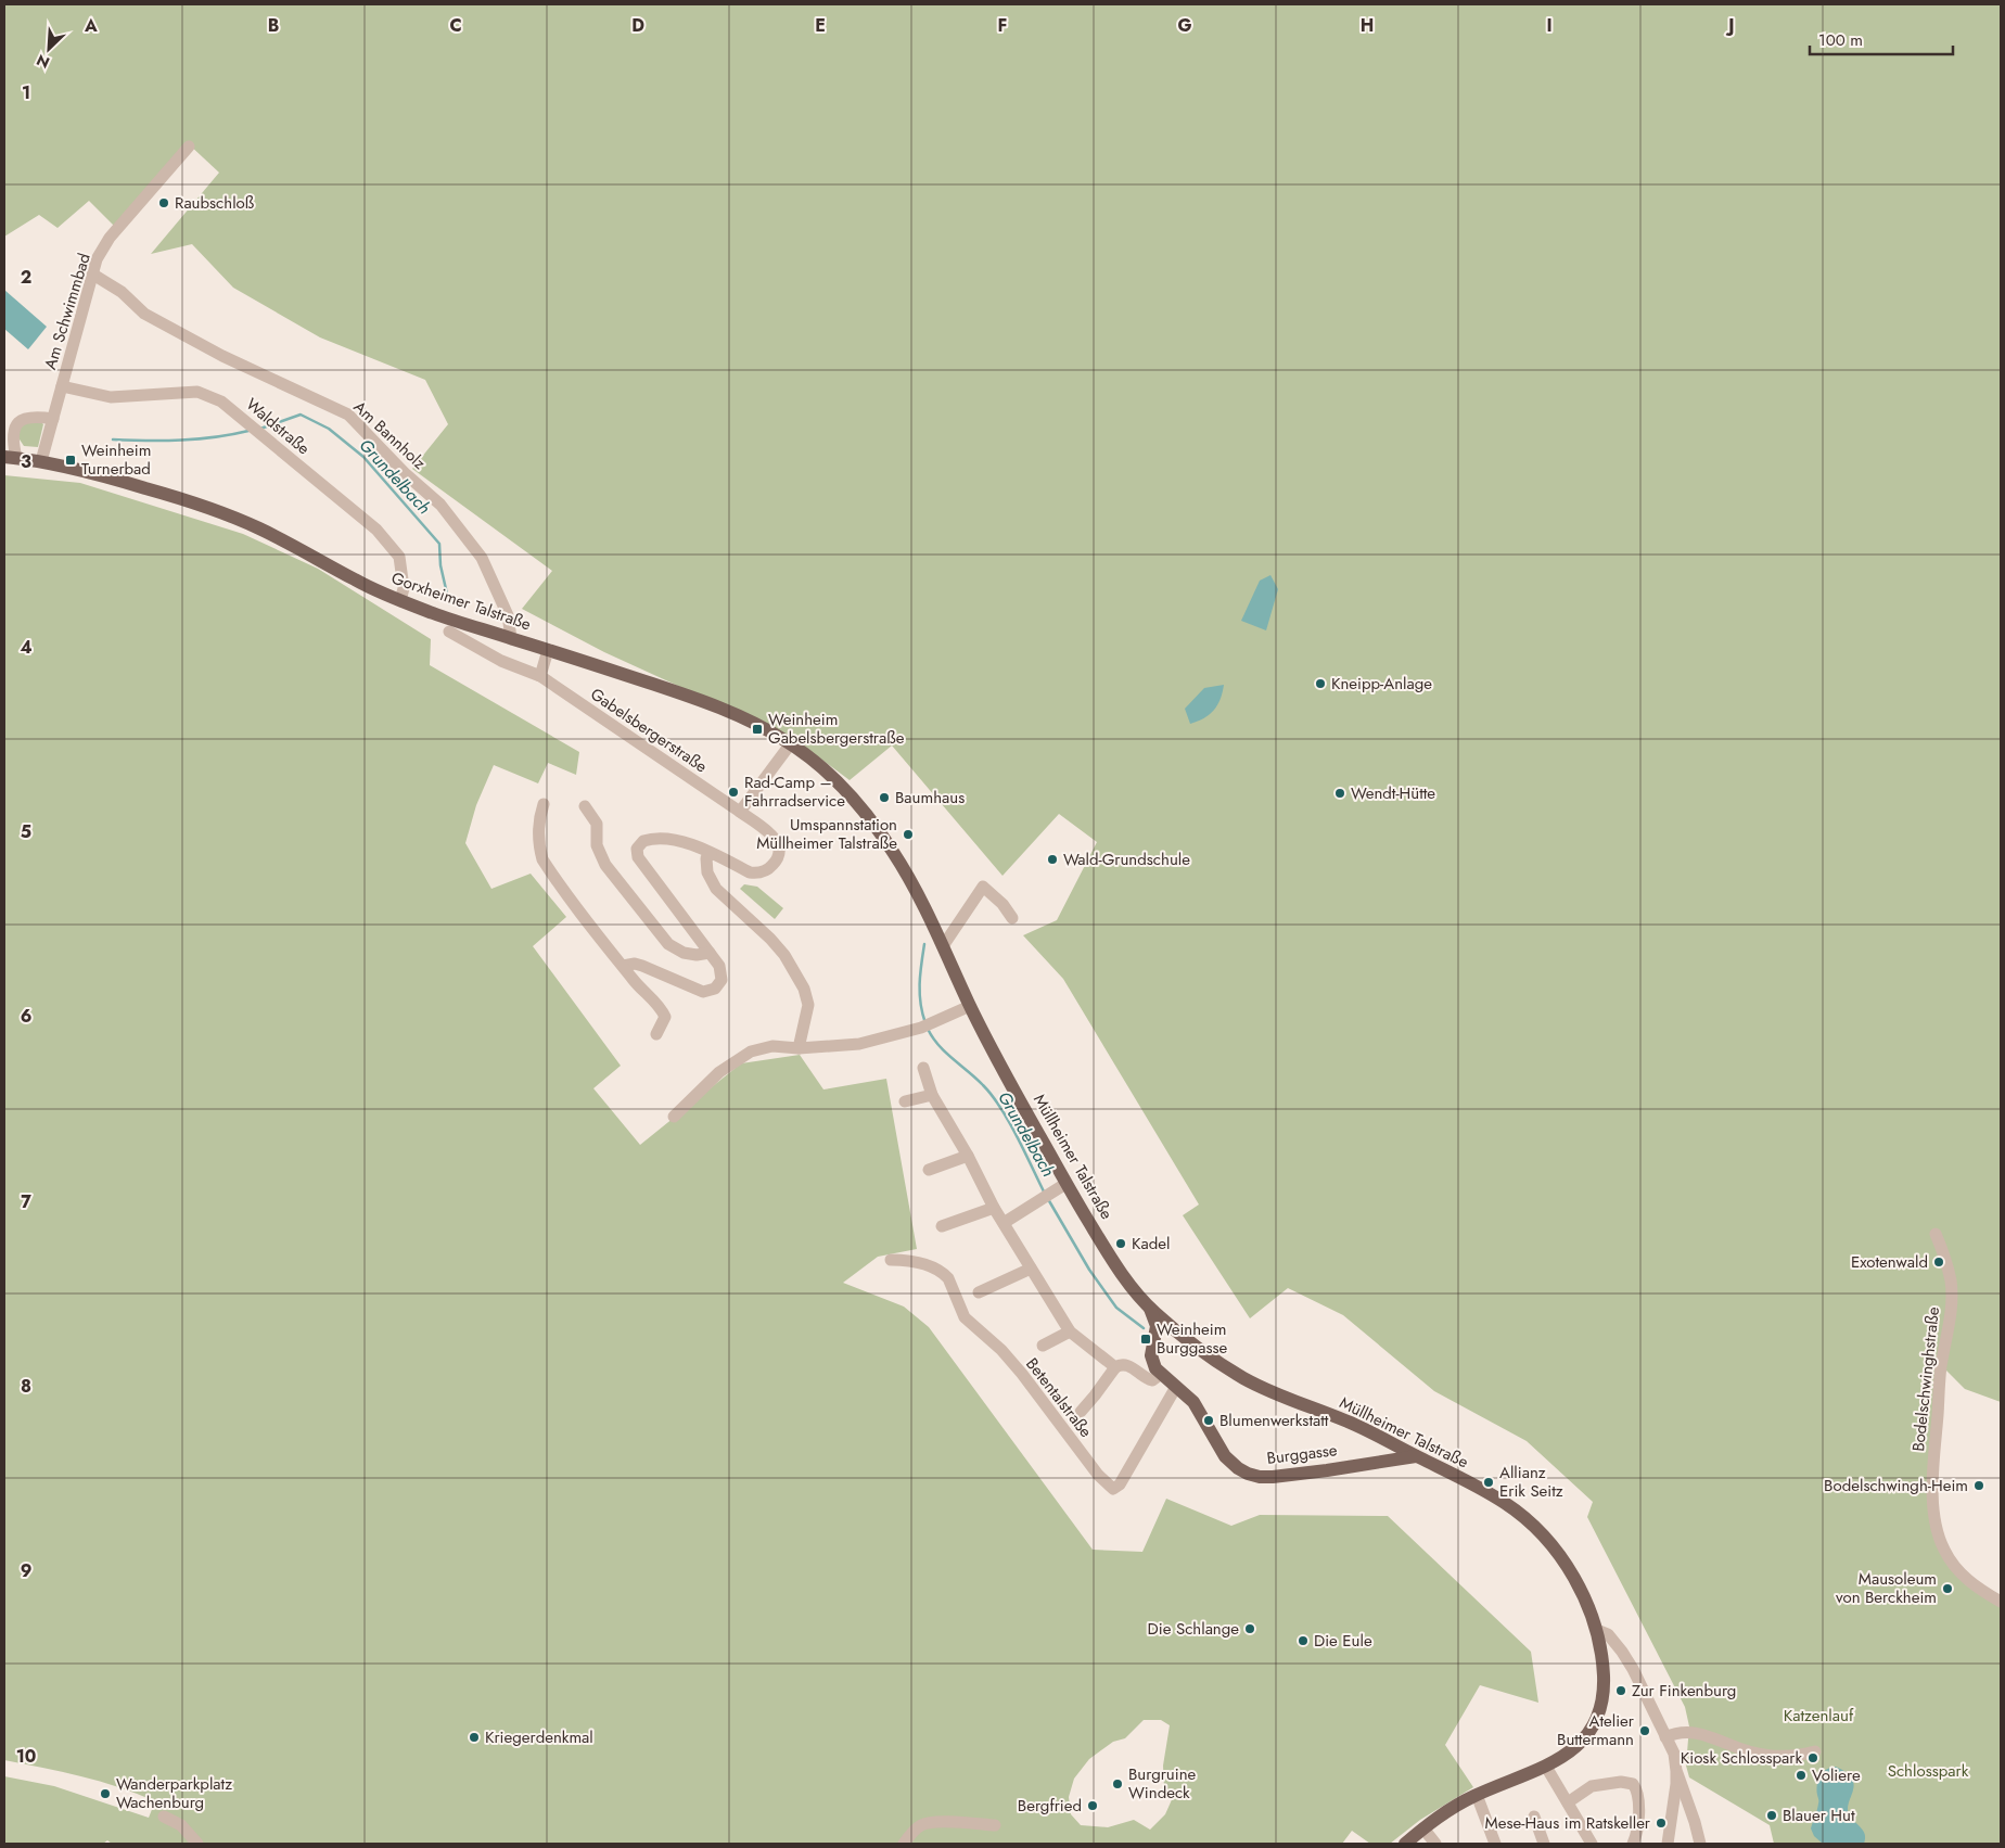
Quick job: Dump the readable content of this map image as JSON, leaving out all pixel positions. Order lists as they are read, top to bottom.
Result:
{
  "streets": {
    "main road": ["Gorxheimer Talstraße", "Müllheimer Talstraße", "Burggasse"],
    "street": [
      "Am Schwimmbad",
      "Waldstraße",
      "Am Bannholz",
      "Gabelsbergerstraße",
      "Bodelschwinghstraße",
      "Betentalstraße"
    ]
  },
  "crossings": [
    ["Am Schwimmbad", "Waldstraße"],
    ["Am Schwimmbad", "Am Bannholz"],
    ["Am Schwimmbad", "Gorxheimer Talstraße"],
    ["Waldstraße", "Gorxheimer Talstraße"],
    ["Am Bannholz", "Gorxheimer Talstraße"],
    ["Gorxheimer Talstraße", "Müllheimer Talstraße"],
    ["Müllheimer Talstraße", "Burggasse"],
    ["Betentalstraße", "Burggasse"]
  ],
  "water": ["Grundelbach"],
  "parks": ["Katzenlauf", "Schlosspark"],
  "places": {
    "other": [
      "Raubschloß",
      "Kneipp-Anlage",
      "Rad-Camp – Fahrradservice",
      "Wendt-Hütte",
      "Baumhaus",
      "Umspannstation Müllheimer Talstraße",
      "Wald-Grundschule",
      "Kadel",
      "Exotenwald",
      "Blumenwerkstatt",
      "Allianz Erik Seitz",
      "Bodelschwingh-Heim",
      "Mausoleum von Berckheim",
      "Die Schlange",
      "Die Eule",
      "Zur Finkenburg",
      "Atelier Buttermann",
      "Kriegerdenkmal",
      "Kiosk Schlosspark",
      "Voliere",
      "Burgruine Windeck",
      "Wanderparkplatz Wachenburg",
      "Bergfried",
      "Blauer Hut",
      "Mese-Haus im Ratskeller"
    ],
    "transit": ["Weinheim Turnerbad", "Weinheim Gabelsbergerstraße", "Weinheim Burggasse"]
  },
  "scale_bar": "100 m",
  "north": "bottom left",
  "grid": {
    "columns": [
      "A",
      "B",
      "C",
      "D",
      "E",
      "F",
      "G",
      "H",
      "I",
      "J"
    ],
    "rows": [
      "1",
      "2",
      "3",
      "4",
      "5",
      "6",
      "7",
      "8",
      "9",
      "10"
    ]
  }
}
